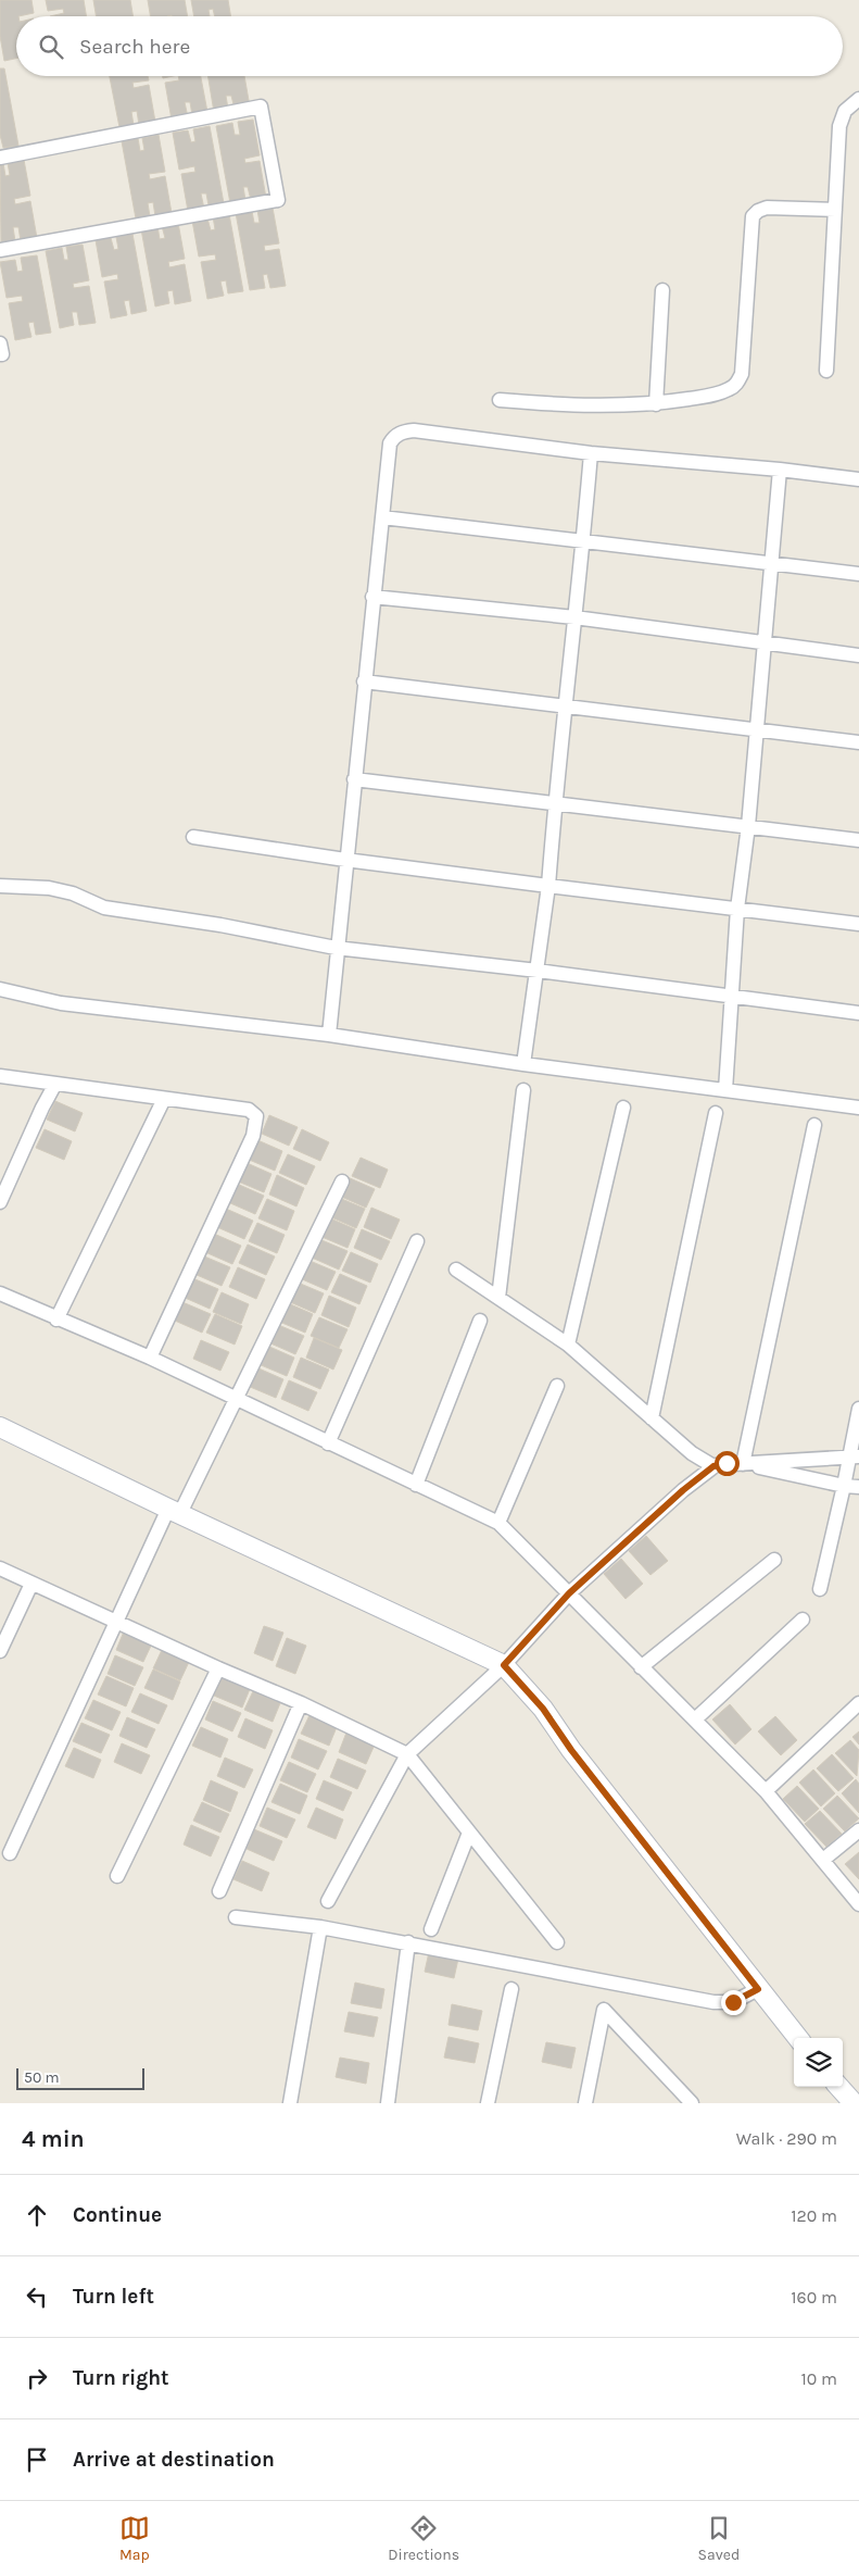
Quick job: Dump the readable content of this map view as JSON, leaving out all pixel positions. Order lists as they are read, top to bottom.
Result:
{
  "scale_bar": "50 m",
  "page": {
    "search": "Search here",
    "scale": "50 m",
    "heading": ["4 min", "Walk · 290 m"],
    "list": [
      ["Continue", "120 m"],
      ["Turn left", "160 m"],
      ["Turn right", "10 m"],
      "Arrive at destination"
    ],
    "nav": ["Map", "Directions", "Saved"]
  }
}
